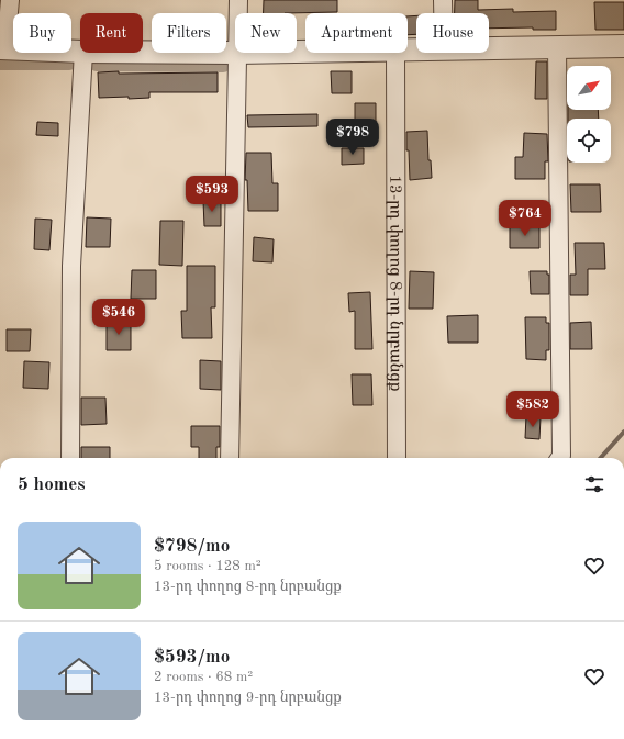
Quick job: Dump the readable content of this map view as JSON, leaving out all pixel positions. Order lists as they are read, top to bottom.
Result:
{
  "streets": {
    "street": ["13-րդ փողոց 8-րդ նրբանցք"]
  },
  "north": "top right",
  "page": {
    "chip": [
      "Buy",
      "Rent",
      "Filters",
      "New",
      "Apartment",
      "House"
    ],
    "price": [
      "$798",
      "$593",
      "$764",
      "$546",
      "$582"
    ],
    "heading": "5 homes",
    "list": [
      {
        "name": "$798/mo",
        "note": "5 rooms · 128 m² · 13-րդ փողոց 8-րդ նրբանցք"
      },
      {
        "name": "$593/mo",
        "note": "2 rooms · 68 m² · 13-րդ փողոց 9-րդ նրբանցք"
      }
    ]
  }
}
